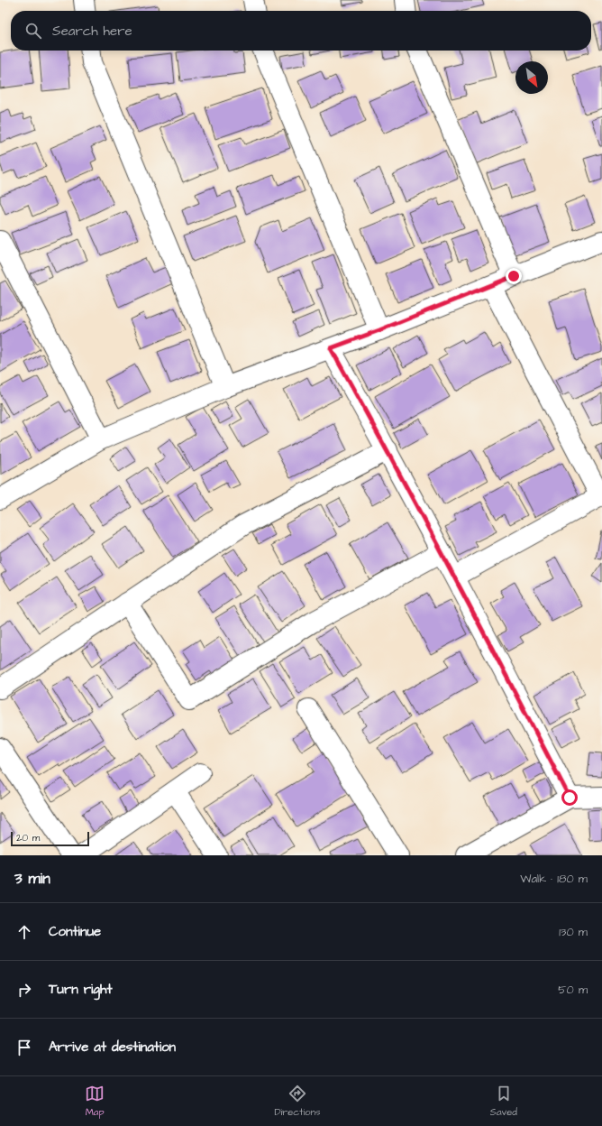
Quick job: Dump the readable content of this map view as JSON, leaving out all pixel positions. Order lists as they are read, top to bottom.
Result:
{
  "scale_bar": "20 m",
  "north": "bottom right",
  "page": {
    "search": "Search here",
    "scale": "20 m",
    "heading": ["3 min", "Walk · 180 m"],
    "list": [
      ["Continue", "130 m"],
      ["Turn right", "50 m"],
      "Arrive at destination"
    ],
    "nav": ["Map", "Directions", "Saved"]
  }
}
